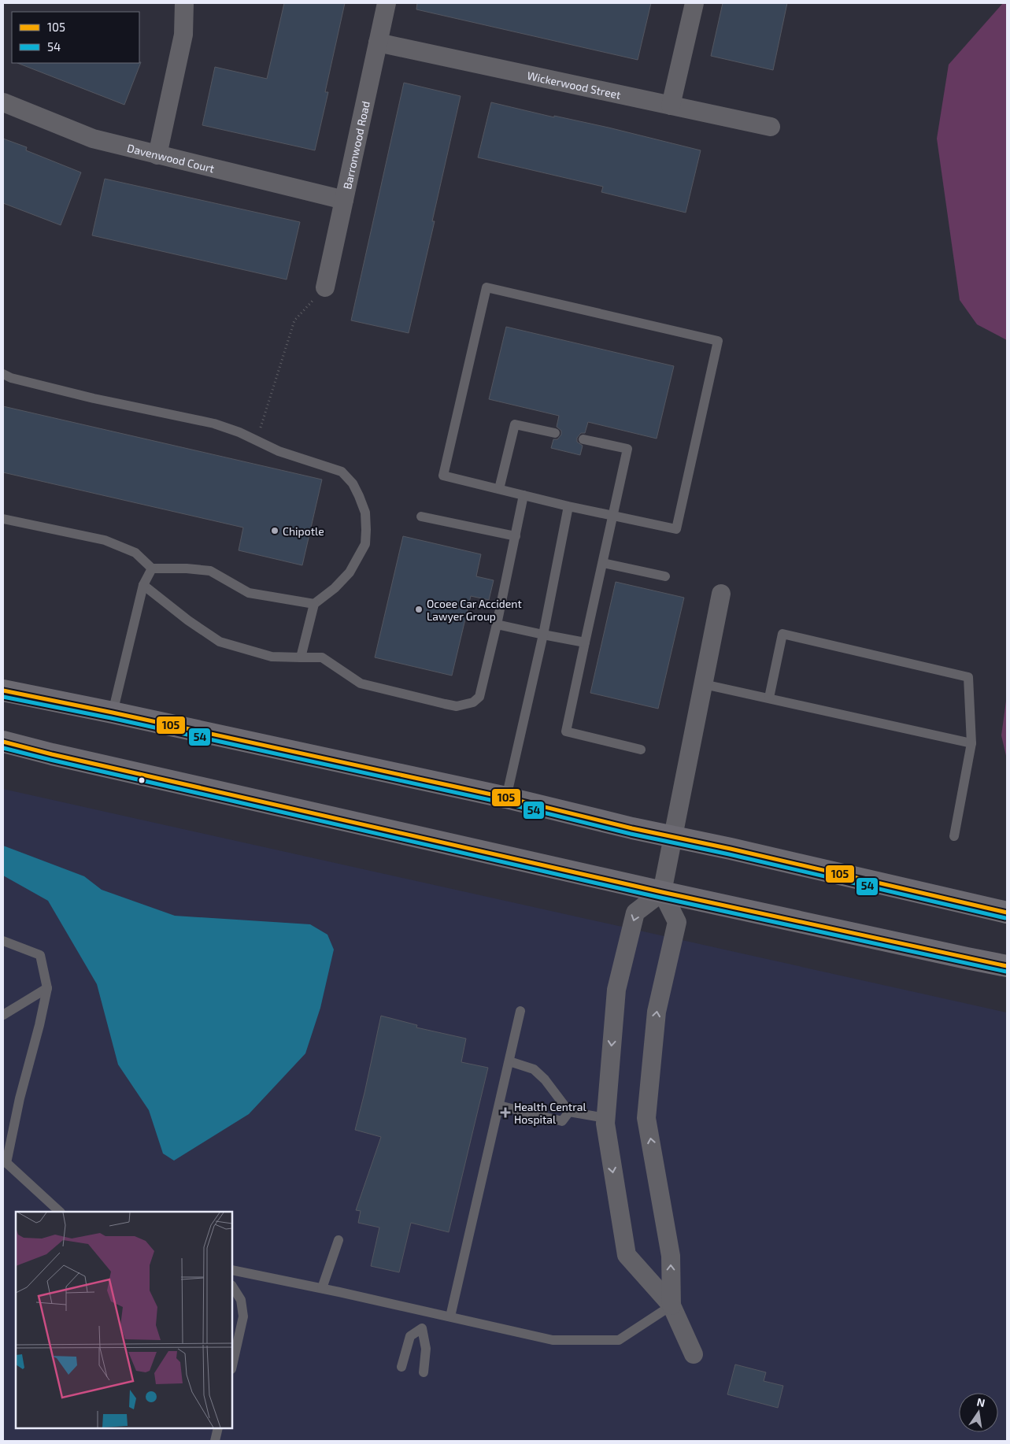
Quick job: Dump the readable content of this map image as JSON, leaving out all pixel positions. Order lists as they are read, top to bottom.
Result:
{
  "streets": {
    "street": ["Wickerwood Street", "Barronwood Road", "Davenwood Court"]
  },
  "crossings": [
    ["Wickerwood Street", "Barronwood Road"],
    ["Barronwood Road", "Davenwood Court"]
  ],
  "places": {
    "other": ["Chipotle", "Ocoee Car Accident Lawyer Group"],
    "health": ["Health Central Hospital"]
  },
  "lines": ["transit line 105", "transit line 54"],
  "legend": ["105", "54"],
  "north": "top"
}
